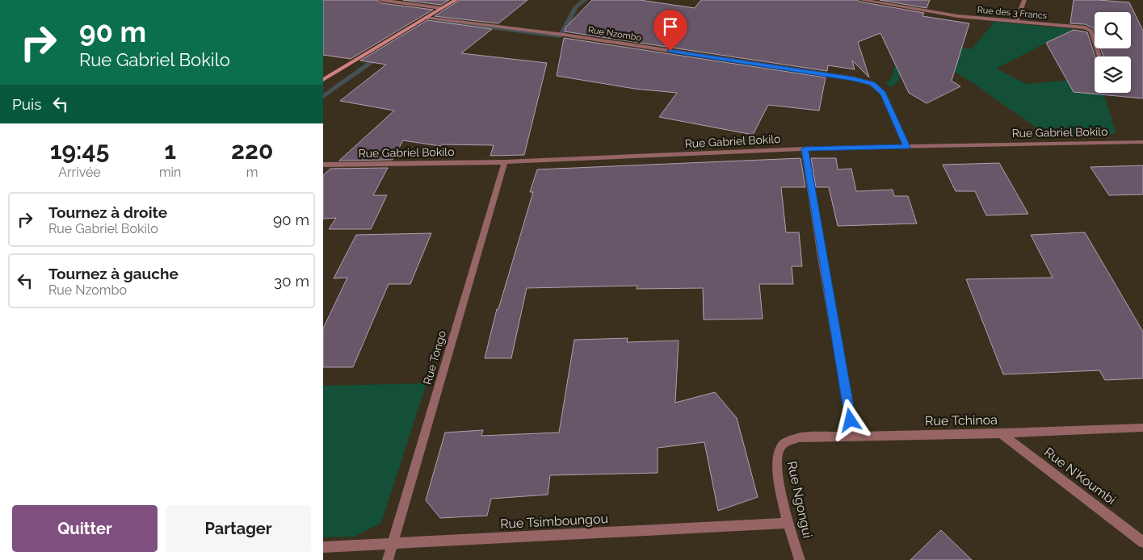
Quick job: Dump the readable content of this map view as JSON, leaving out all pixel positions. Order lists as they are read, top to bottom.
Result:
{
  "streets": {
    "street": [
      "Rue des 3 Francs",
      "Rue Nzombo",
      "Rue Gabriel Bokilo",
      "Rue Tongo",
      "Rue Tchinoa",
      "Rue N'Koumbi",
      "Rue Ngongui",
      "Rue Tsimboungou"
    ]
  },
  "crossings": [
    ["Rue Nzombo", "Rue Gabriel Bokilo"],
    ["Rue Gabriel Bokilo", "Rue Tongo"],
    ["Rue Tongo", "Rue Tsimboungou"],
    ["Rue Tchinoa", "Rue N'Koumbi"],
    ["Rue Tchinoa", "Rue Ngongui"],
    ["Rue Ngongui", "Rue Tsimboungou"]
  ],
  "page": {
    "turn": ["90 m", "Rue Gabriel Bokilo"],
    "then": "Puis",
    "eta": [
      "19:45",
      "Arrivée",
      "1",
      "min",
      "220",
      "m"
    ],
    "list": [
      {
        "name": "Tournez à droite",
        "note": "Rue Gabriel Bokilo",
        "value": "90 m"
      },
      {
        "name": "Tournez à gauche",
        "note": "Rue Nzombo",
        "value": "30 m"
      }
    ],
    "buttons": ["Quitter", "Partager"]
  }
}
